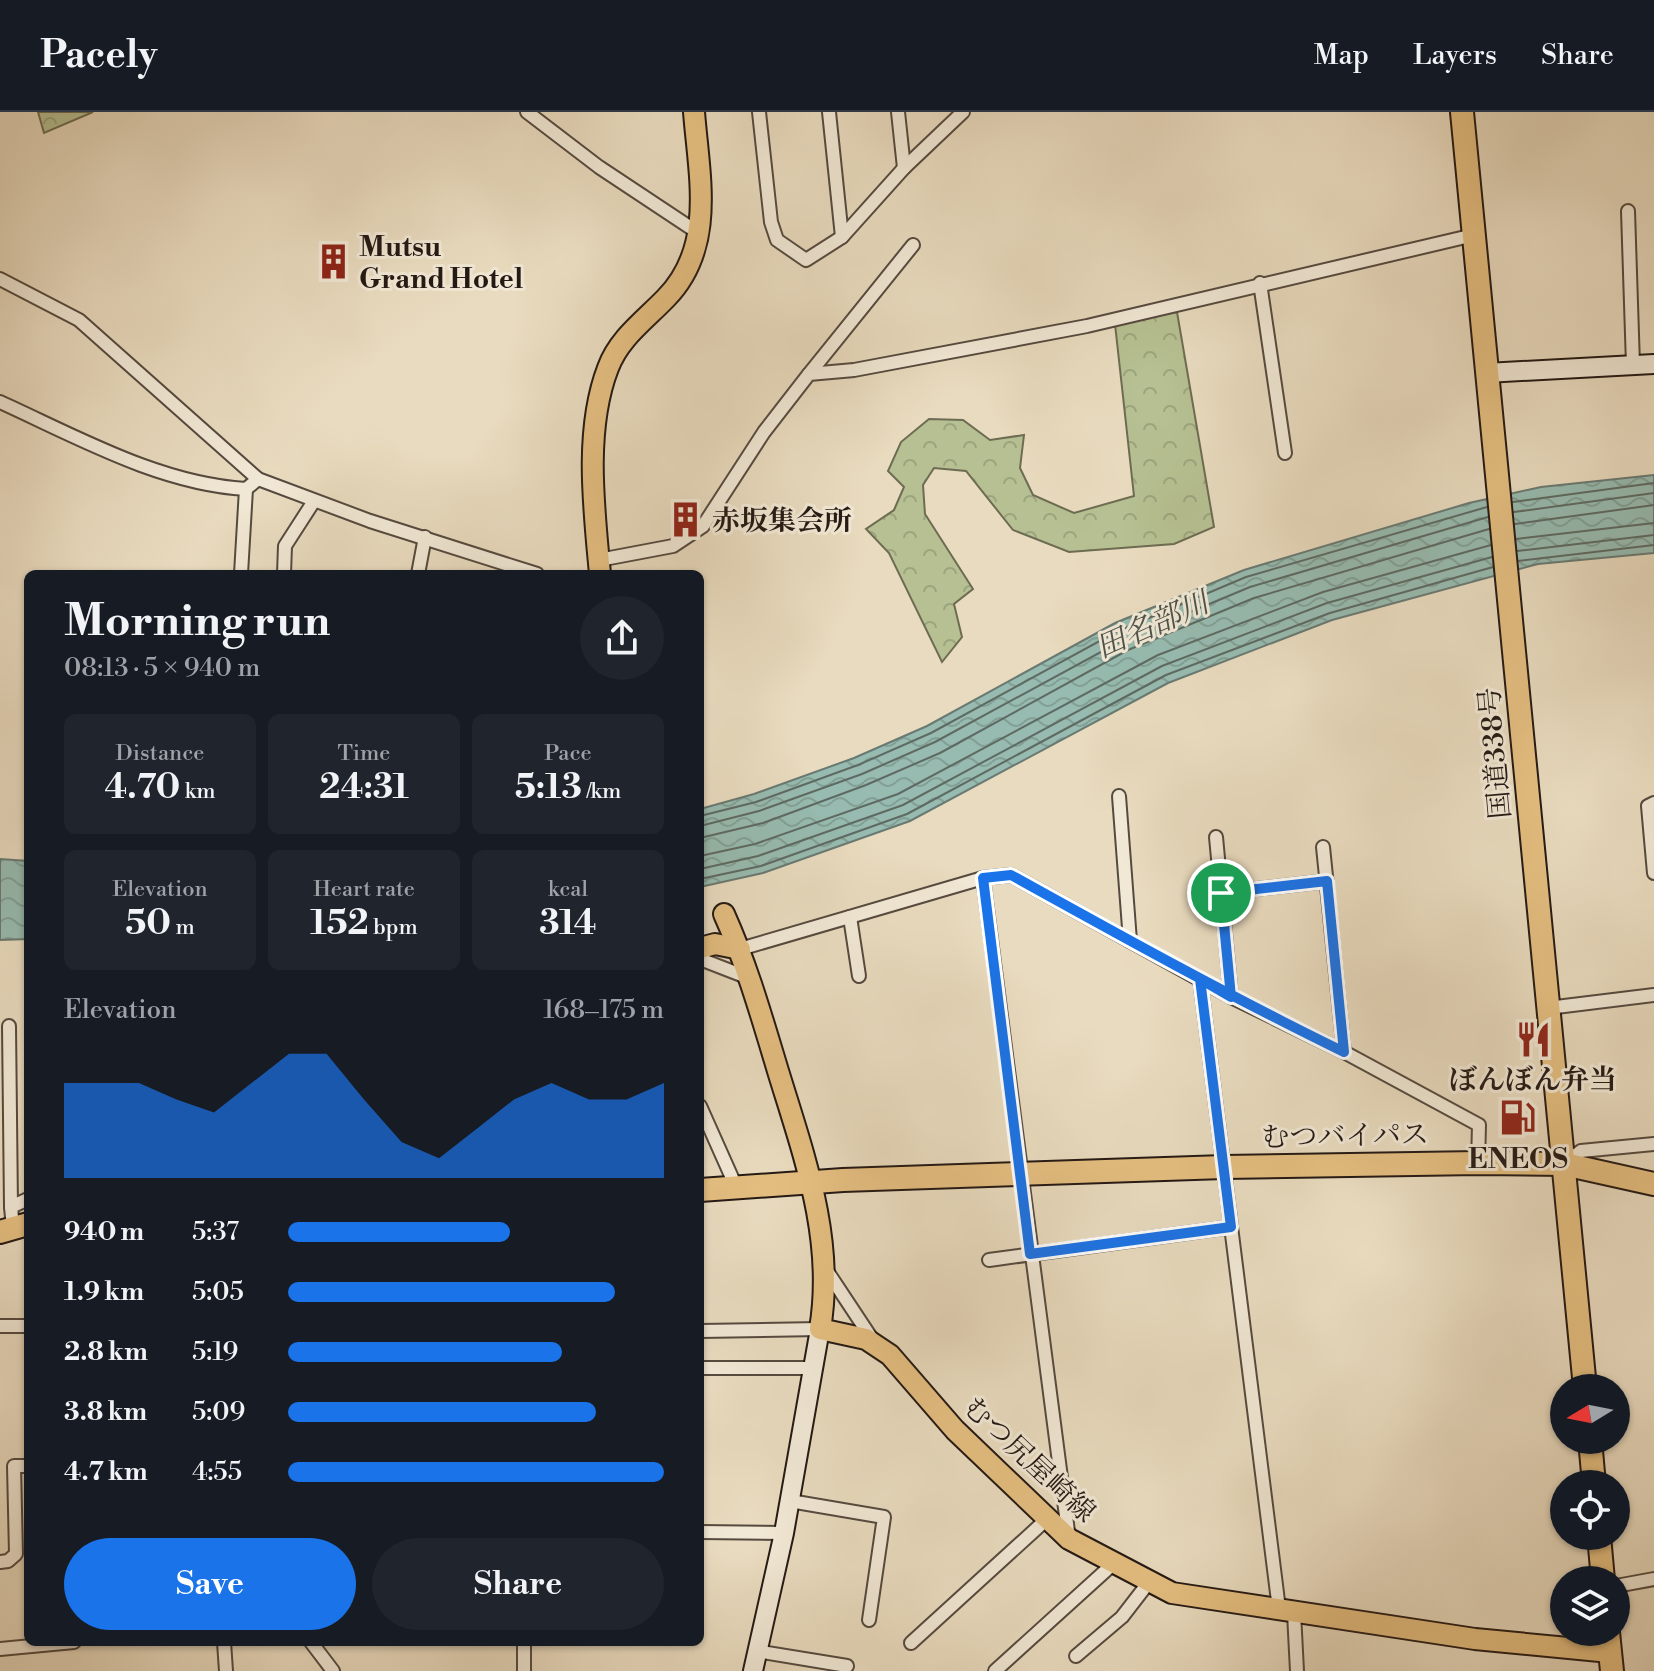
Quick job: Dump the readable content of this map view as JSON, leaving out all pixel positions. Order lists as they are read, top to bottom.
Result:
{
  "streets": {
    "highway": ["国道338号", "むつバイパス"],
    "main road": ["むつ尻屋崎線"]
  },
  "crossings": [
    ["国道338号", "むつバイパス"]
  ],
  "water": ["田名部川"],
  "places": {
    "building": ["Mutsu Grand Hotel", "赤坂集会所"],
    "restaurant": ["ぼんぼん弁当"],
    "fuel station": ["ENEOS"]
  },
  "north": "left",
  "page": {
    "header": "Pacely",
    "nav": ["Map", "Layers", "Share"],
    "heading": ["Morning run", "08:13 · 5 × 940 m"],
    "stats": [
      ["Distance", "4.70 km"],
      ["Time", "24:31"],
      ["Pace", "5:13 /km"],
      ["Elevation", "50 m"],
      ["Heart rate", "152 bpm"],
      ["kcal", "314"]
    ],
    "chart": ["Elevation", "168–175 m"],
    "list": [
      {
        "name": "940 m",
        "note": "5:37"
      },
      {
        "name": "1.9 km",
        "note": "5:05"
      },
      {
        "name": "2.8 km",
        "note": "5:19"
      },
      {
        "name": "3.8 km",
        "note": "5:09"
      },
      {
        "name": "4.7 km",
        "note": "4:55"
      }
    ],
    "buttons": ["Save", "Share"]
  }
}
